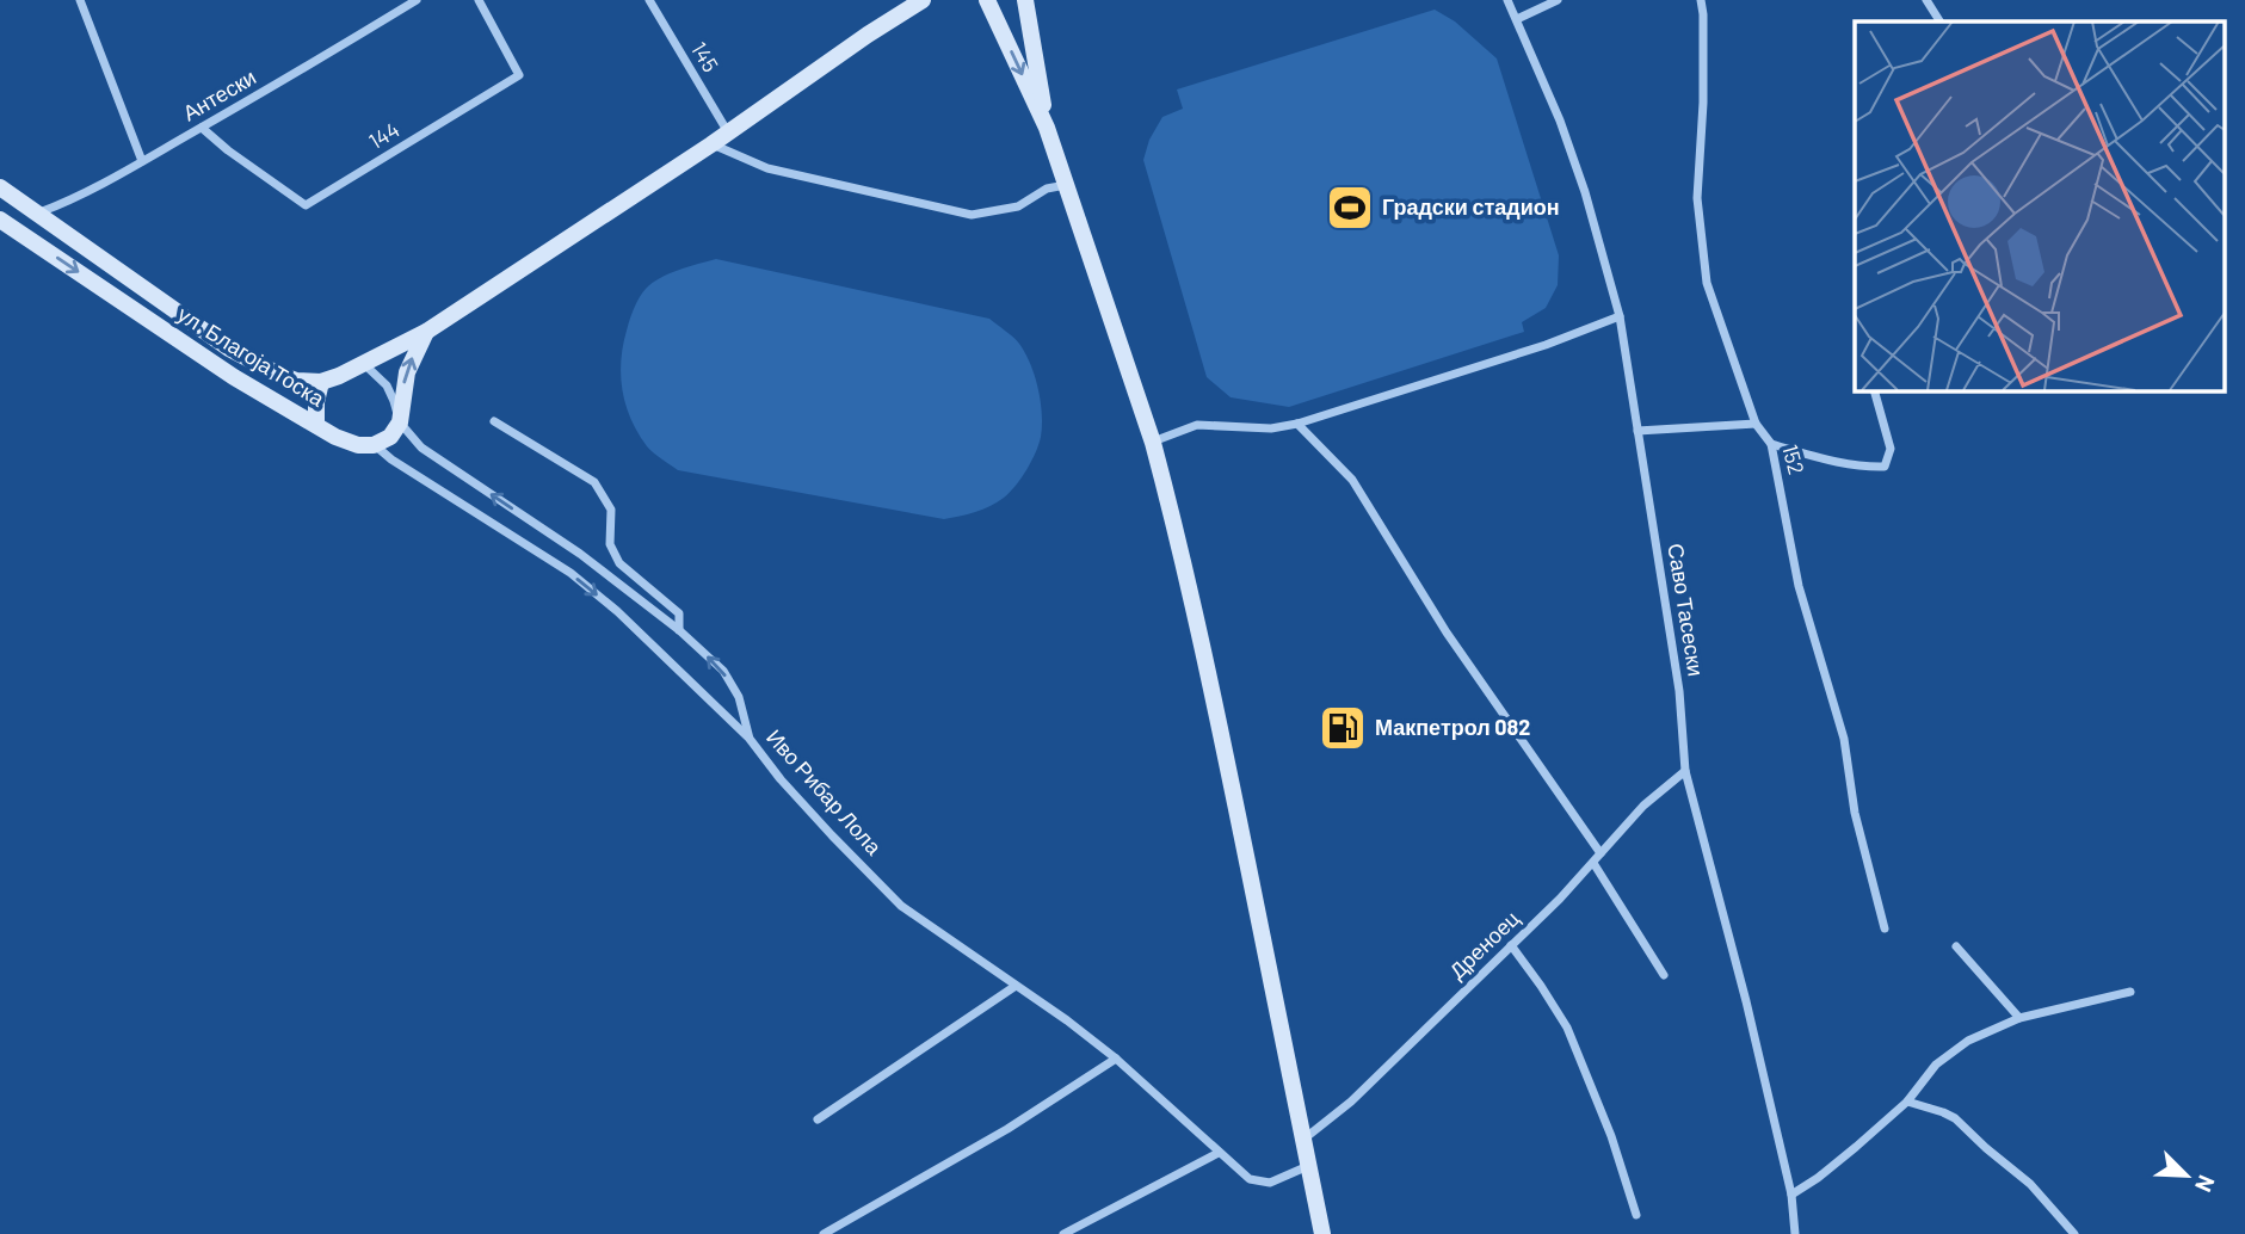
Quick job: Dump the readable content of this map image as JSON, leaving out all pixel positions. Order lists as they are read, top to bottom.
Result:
{
  "streets": {
    "main road": ["ул. Благоја Тоска"],
    "street": [
      "145",
      "Антески",
      "144",
      "152",
      "Саво Тасески",
      "Иво Рибар Лола",
      "Дреноец"
    ]
  },
  "crossings": [
    ["Антески", "144"],
    ["ул. Благоја Тоска", "Иво Рибар Лола"],
    ["Саво Тасески", "Дреноец"]
  ],
  "places": {
    "sports": ["Градски стадион"],
    "fuel station": ["Макпетрол 082"]
  },
  "north": "bottom right"
}
